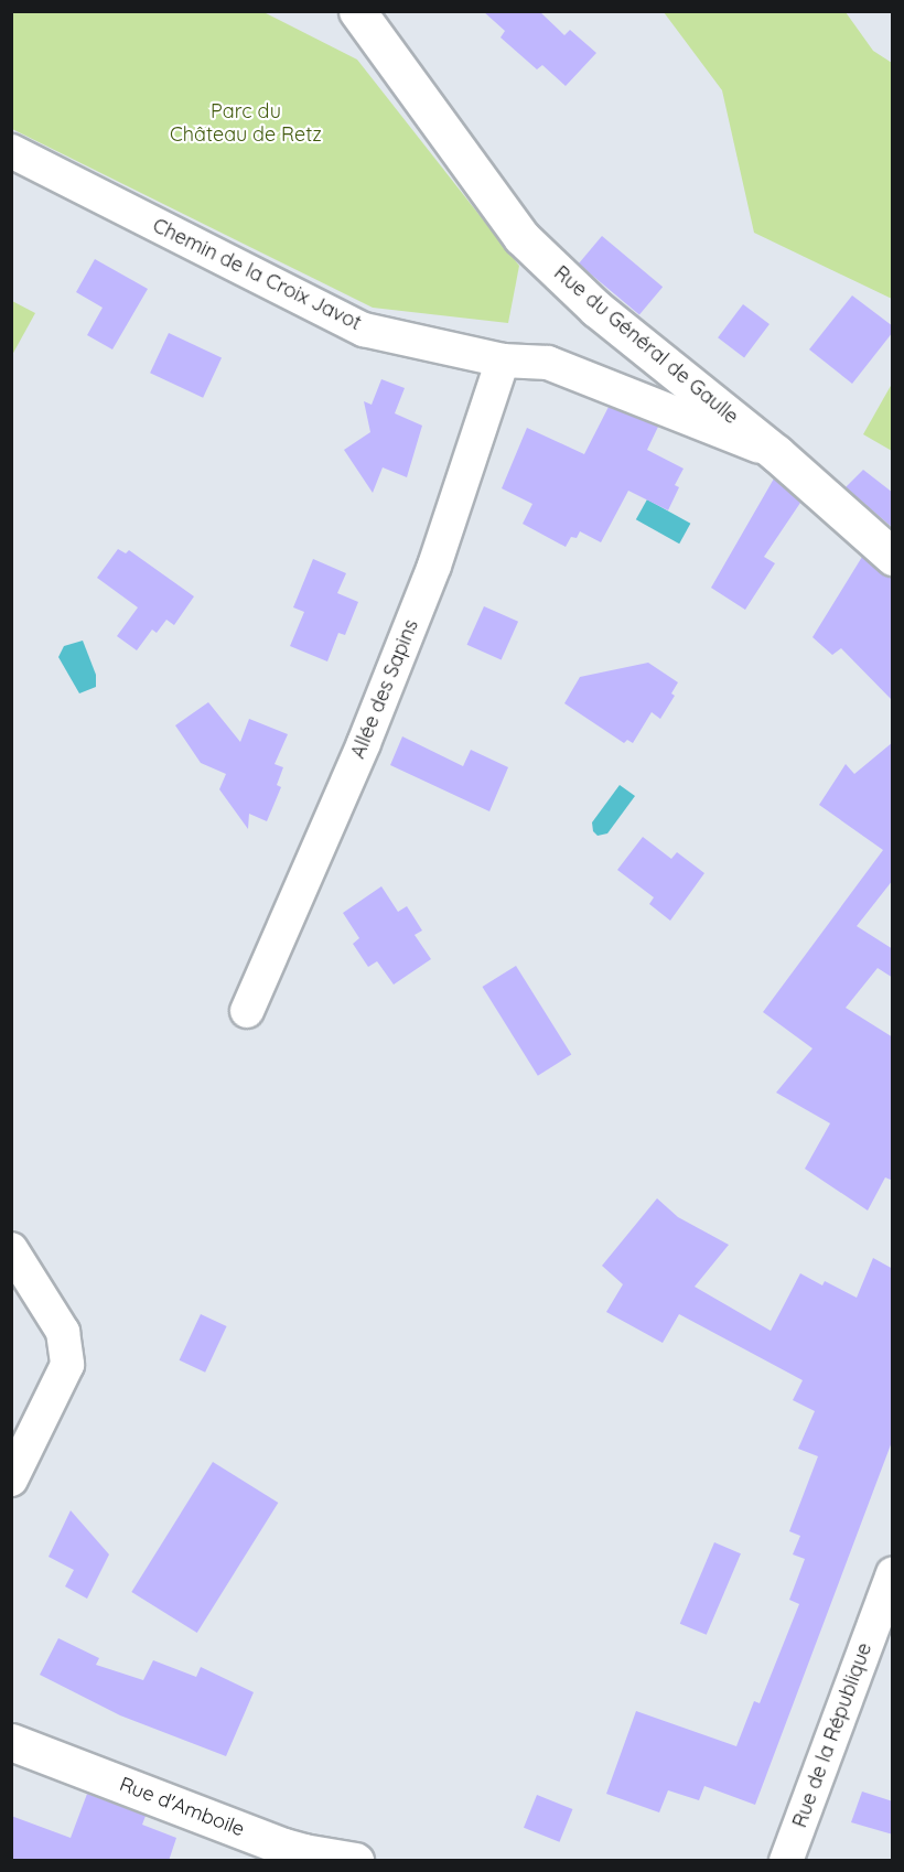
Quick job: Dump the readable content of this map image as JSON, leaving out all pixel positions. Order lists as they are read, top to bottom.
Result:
{
  "streets": {
    "street": [
      "Chemin de la Croix Javot",
      "Rue du Général de Gaulle",
      "Allée des Sapins",
      "Rue de la République",
      "Rue d'Amboile"
    ]
  },
  "crossings": [
    ["Chemin de la Croix Javot", "Rue du Général de Gaulle"],
    ["Chemin de la Croix Javot", "Allée des Sapins"]
  ],
  "parks": ["Parc du Château de Retz"]
}
